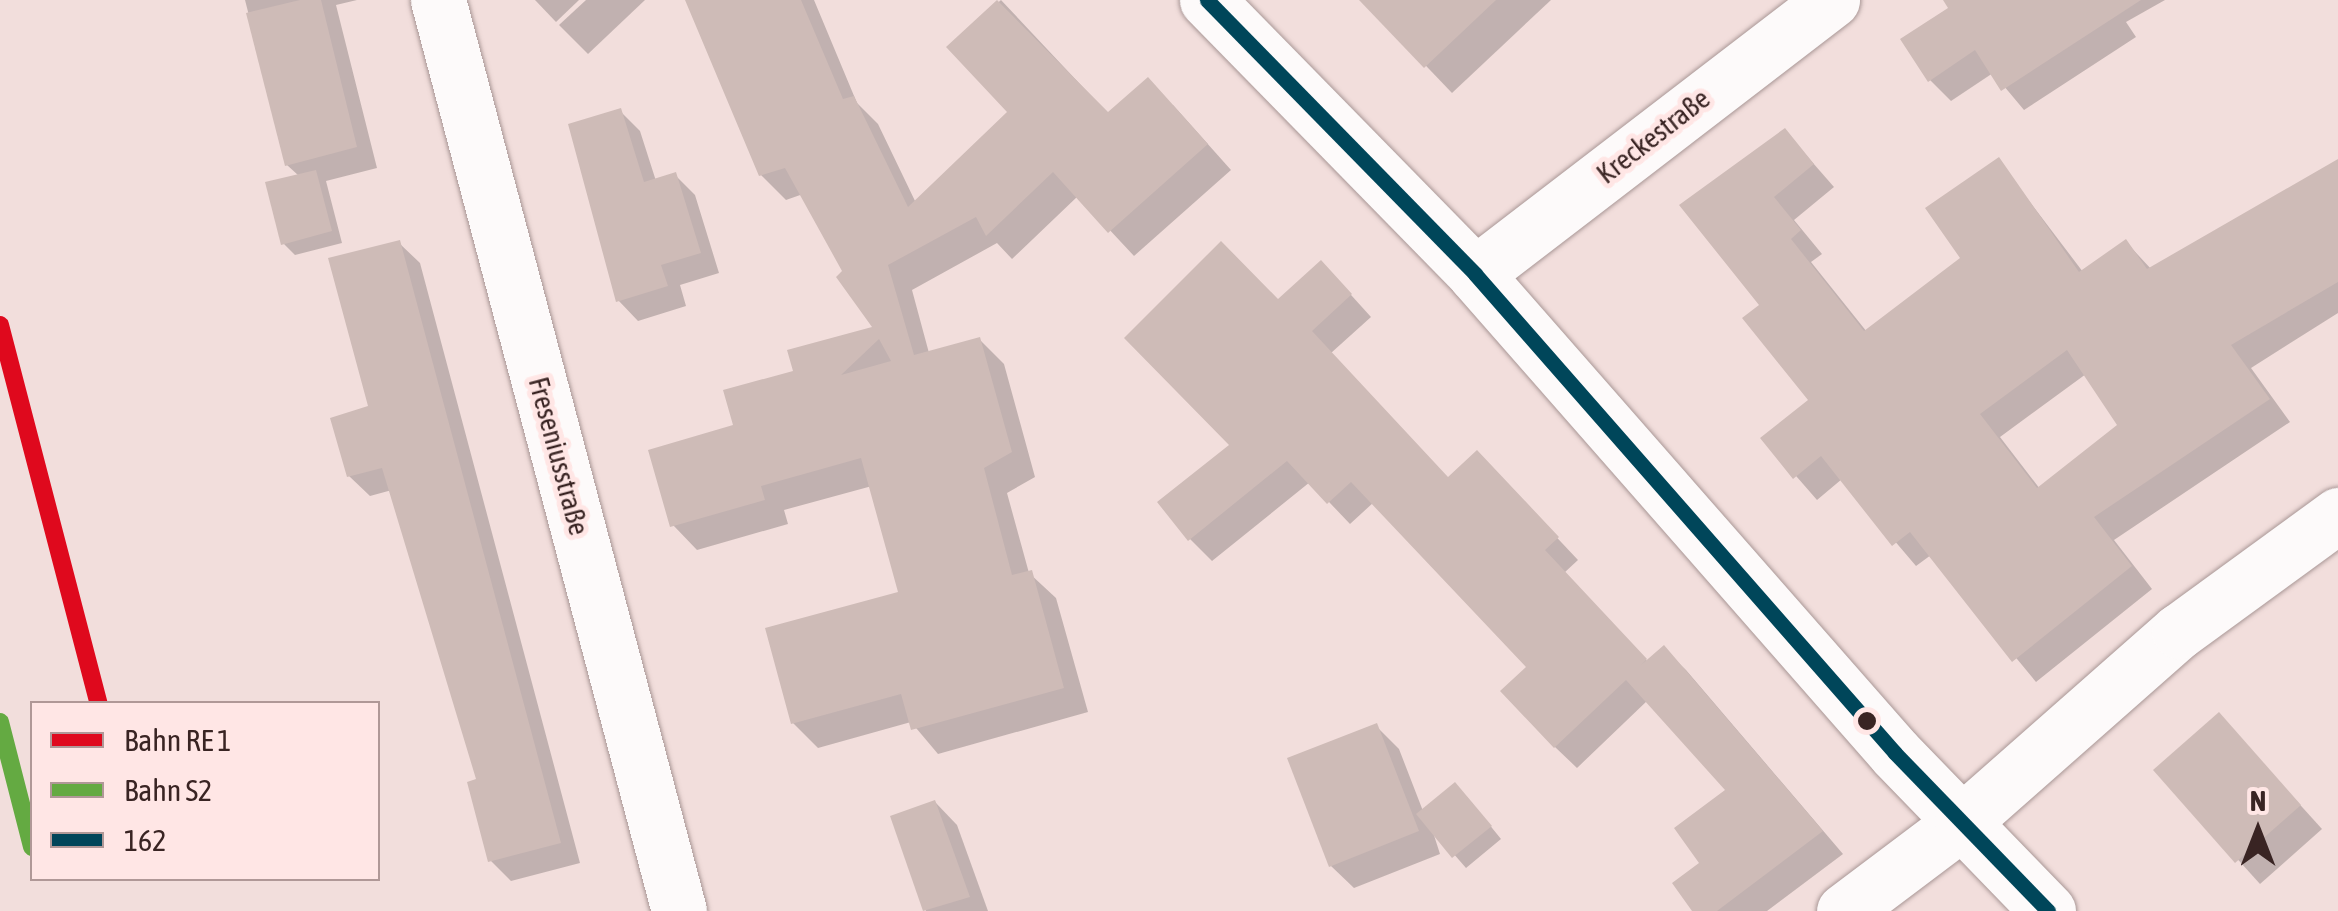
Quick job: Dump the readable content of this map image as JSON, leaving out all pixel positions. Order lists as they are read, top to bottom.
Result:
{
  "streets": {
    "street": ["Kreckestraße", "Freseniusstraße"]
  },
  "lines": ["transit line 162", "rail line S2"],
  "legend": ["Bahn RE 1", "Bahn S2", "162"],
  "north": "top"
}
